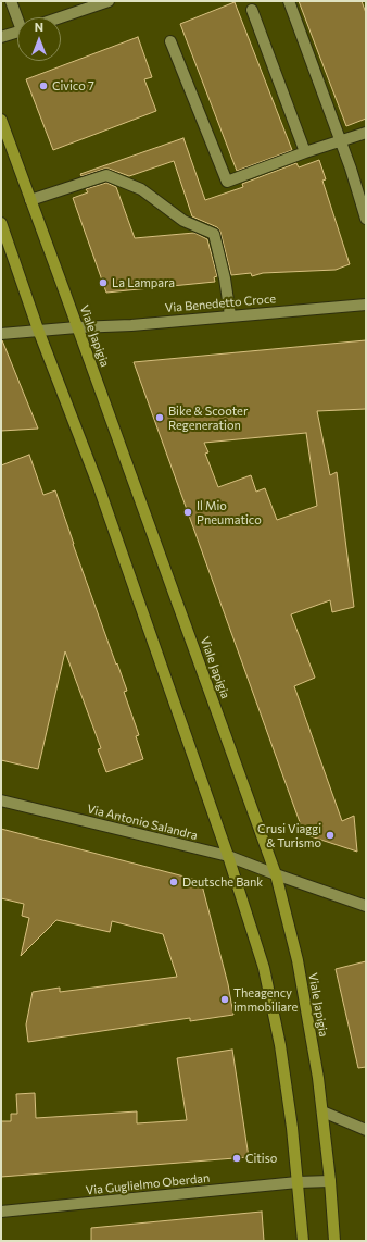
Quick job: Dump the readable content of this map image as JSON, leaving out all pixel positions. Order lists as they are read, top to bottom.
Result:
{
  "streets": {
    "main road": ["Viale Japigia"],
    "street": ["Via Benedetto Croce", "Via Antonio Salandra", "Via Guglielmo Oberdan"]
  },
  "crossings": [
    ["Via Benedetto Croce", "Viale Japigia"],
    ["Viale Japigia", "Via Antonio Salandra"],
    ["Viale Japigia", "Via Guglielmo Oberdan"]
  ],
  "places": [
    "Civico 7",
    "La Lampara",
    "Bike & Scooter Regeneration",
    "Il Mio Pneumatico",
    "Crusi Viaggi & Turismo",
    "Deutsche Bank",
    "Theagency immobiliare",
    "Citiso"
  ],
  "north": "top"
}
